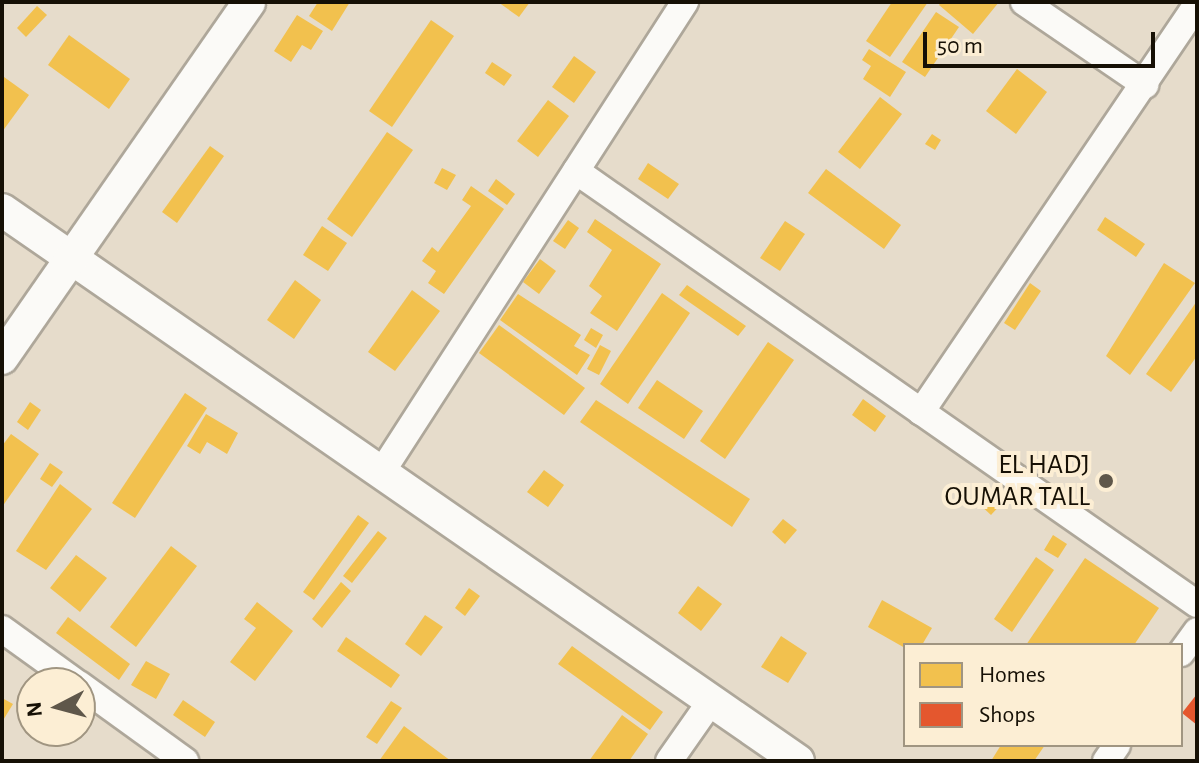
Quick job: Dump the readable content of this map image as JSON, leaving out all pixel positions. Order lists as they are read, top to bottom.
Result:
{
  "places": ["EL HADJ OUMAR TALL"],
  "legend": ["Homes", "Shops"],
  "scale_bar": "50 m",
  "north": "left"
}
